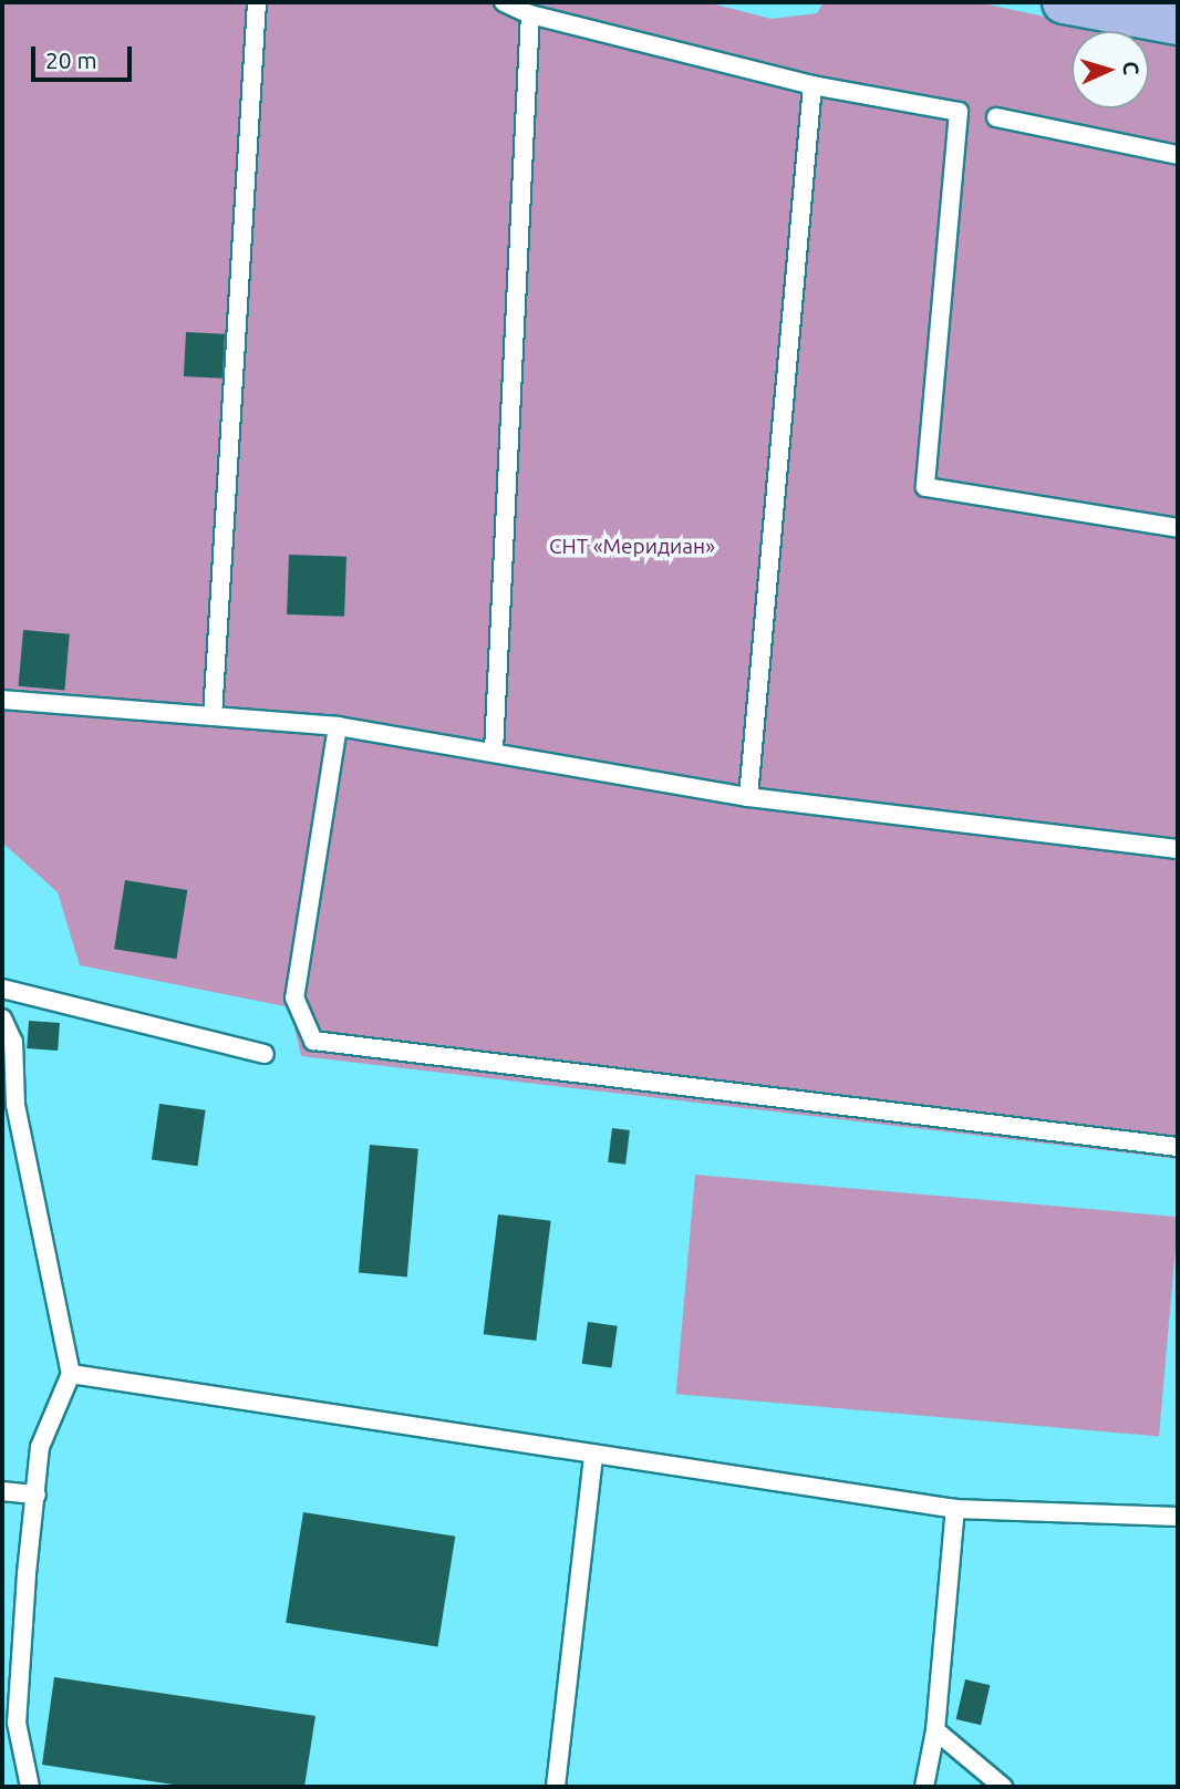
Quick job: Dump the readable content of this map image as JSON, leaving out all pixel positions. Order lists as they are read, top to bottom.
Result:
{
  "parks": ["СНТ «Меридиан»"],
  "scale_bar": "20 m",
  "north": "right"
}
